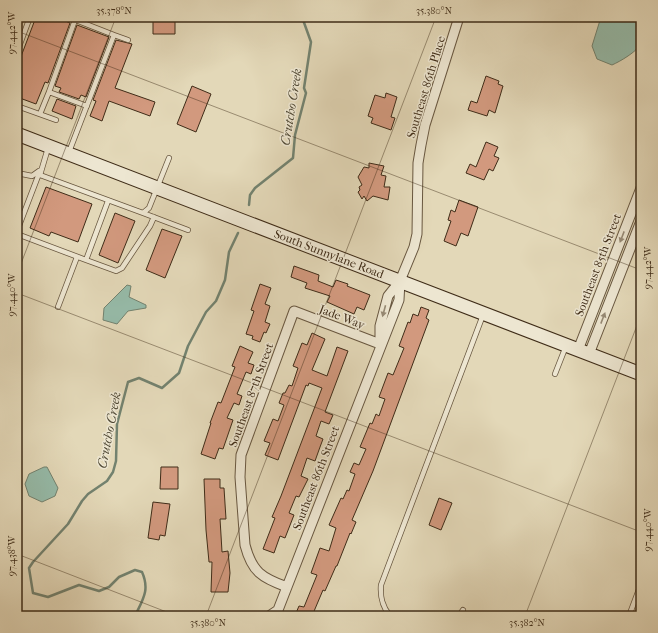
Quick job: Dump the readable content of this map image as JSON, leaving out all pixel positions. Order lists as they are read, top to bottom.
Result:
{
  "streets": {
    "main road": ["South Sunnylane Road"],
    "street": [
      "Southeast 86th Place",
      "Southeast 85th Street",
      "Jade Way",
      "Southeast 87th Street",
      "Southeast 86th Street"
    ]
  },
  "crossings": [
    ["Southeast 86th Place", "South Sunnylane Road"],
    ["Southeast 86th Place", "Southeast 86th Street"],
    ["South Sunnylane Road", "Southeast 85th Street"],
    ["South Sunnylane Road", "Southeast 86th Street"],
    ["Jade Way", "Southeast 87th Street"],
    ["Jade Way", "Southeast 86th Street"],
    ["Southeast 87th Street", "Southeast 86th Street"]
  ],
  "water": ["Crutcho Creek"],
  "coordinates": [
    "35.378°N",
    "35.380°N",
    "97.442°W",
    "97.440°W",
    "97.438°W",
    "35.382°N"
  ]
}
